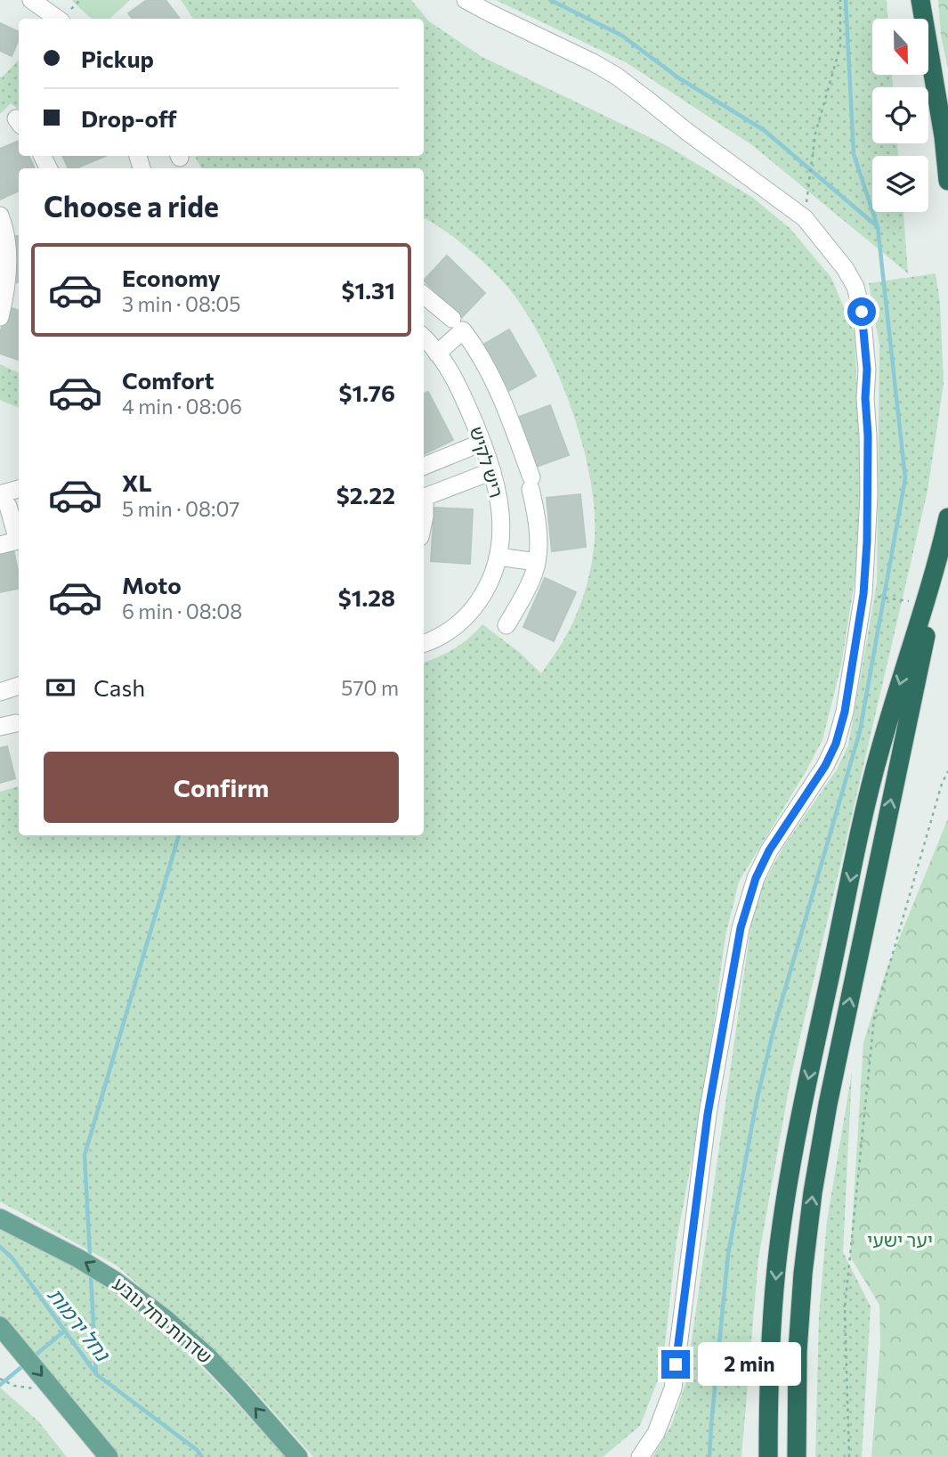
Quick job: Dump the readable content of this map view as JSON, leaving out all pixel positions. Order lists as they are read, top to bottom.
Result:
{
  "streets": {
    "main road": ["שדרות נחל נובע"],
    "street": ["ריש לקיש"]
  },
  "water": ["נחל ירמות"],
  "parks": ["יער ישעי"],
  "north": "bottom",
  "page": {
    "banner": ["Pickup", "Drop-off"],
    "heading": "Choose a ride",
    "list": [
      {
        "name": "Economy",
        "note": "3 min · 08:05",
        "value": "$1.31"
      },
      {
        "name": "Comfort",
        "note": "4 min · 08:06",
        "value": "$1.76"
      },
      {
        "name": "XL",
        "note": "5 min · 08:07",
        "value": "$2.22"
      },
      {
        "name": "Moto",
        "note": "6 min · 08:08",
        "value": "$1.28"
      }
    ],
    "pay": ["Cash", "570 m"],
    "buttons": "Confirm",
    "bubble": "2 min"
  }
}
